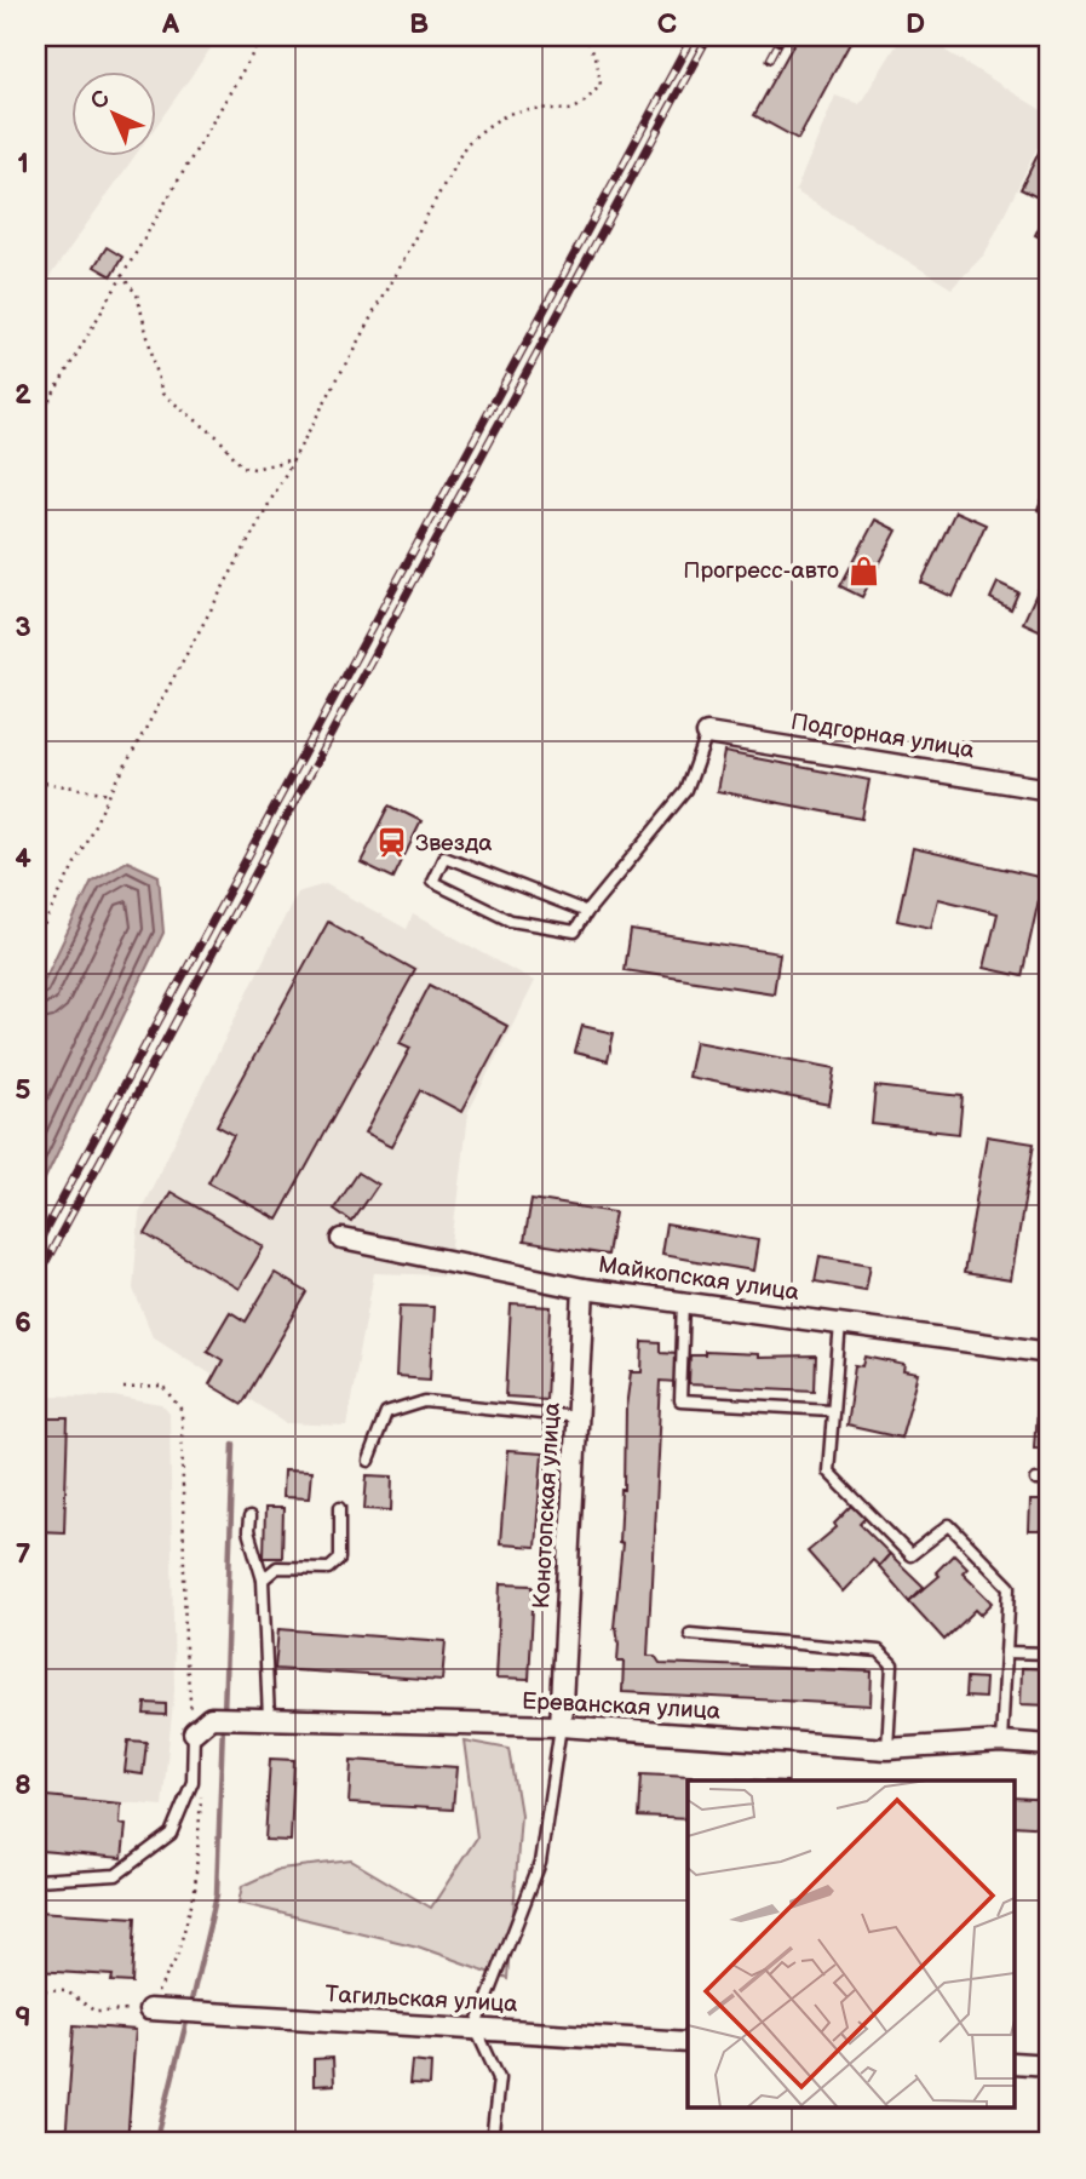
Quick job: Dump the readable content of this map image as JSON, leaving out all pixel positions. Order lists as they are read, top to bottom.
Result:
{
  "streets": {
    "street": [
      "Подгорная улица",
      "Майкопская улица",
      "Конотопская улица",
      "Ереванская улица",
      "Тагильская улица"
    ]
  },
  "crossings": [
    ["Майкопская улица", "Конотопская улица"],
    ["Конотопская улица", "Ереванская улица"]
  ],
  "places": {
    "shop": ["Прогресс-авто"],
    "station": ["Звезда"]
  },
  "north": "top left",
  "grid": {
    "columns": [
      "A",
      "B",
      "C",
      "D"
    ],
    "rows": [
      "1",
      "2",
      "3",
      "4",
      "5",
      "6",
      "7",
      "8",
      "9"
    ]
  }
}
